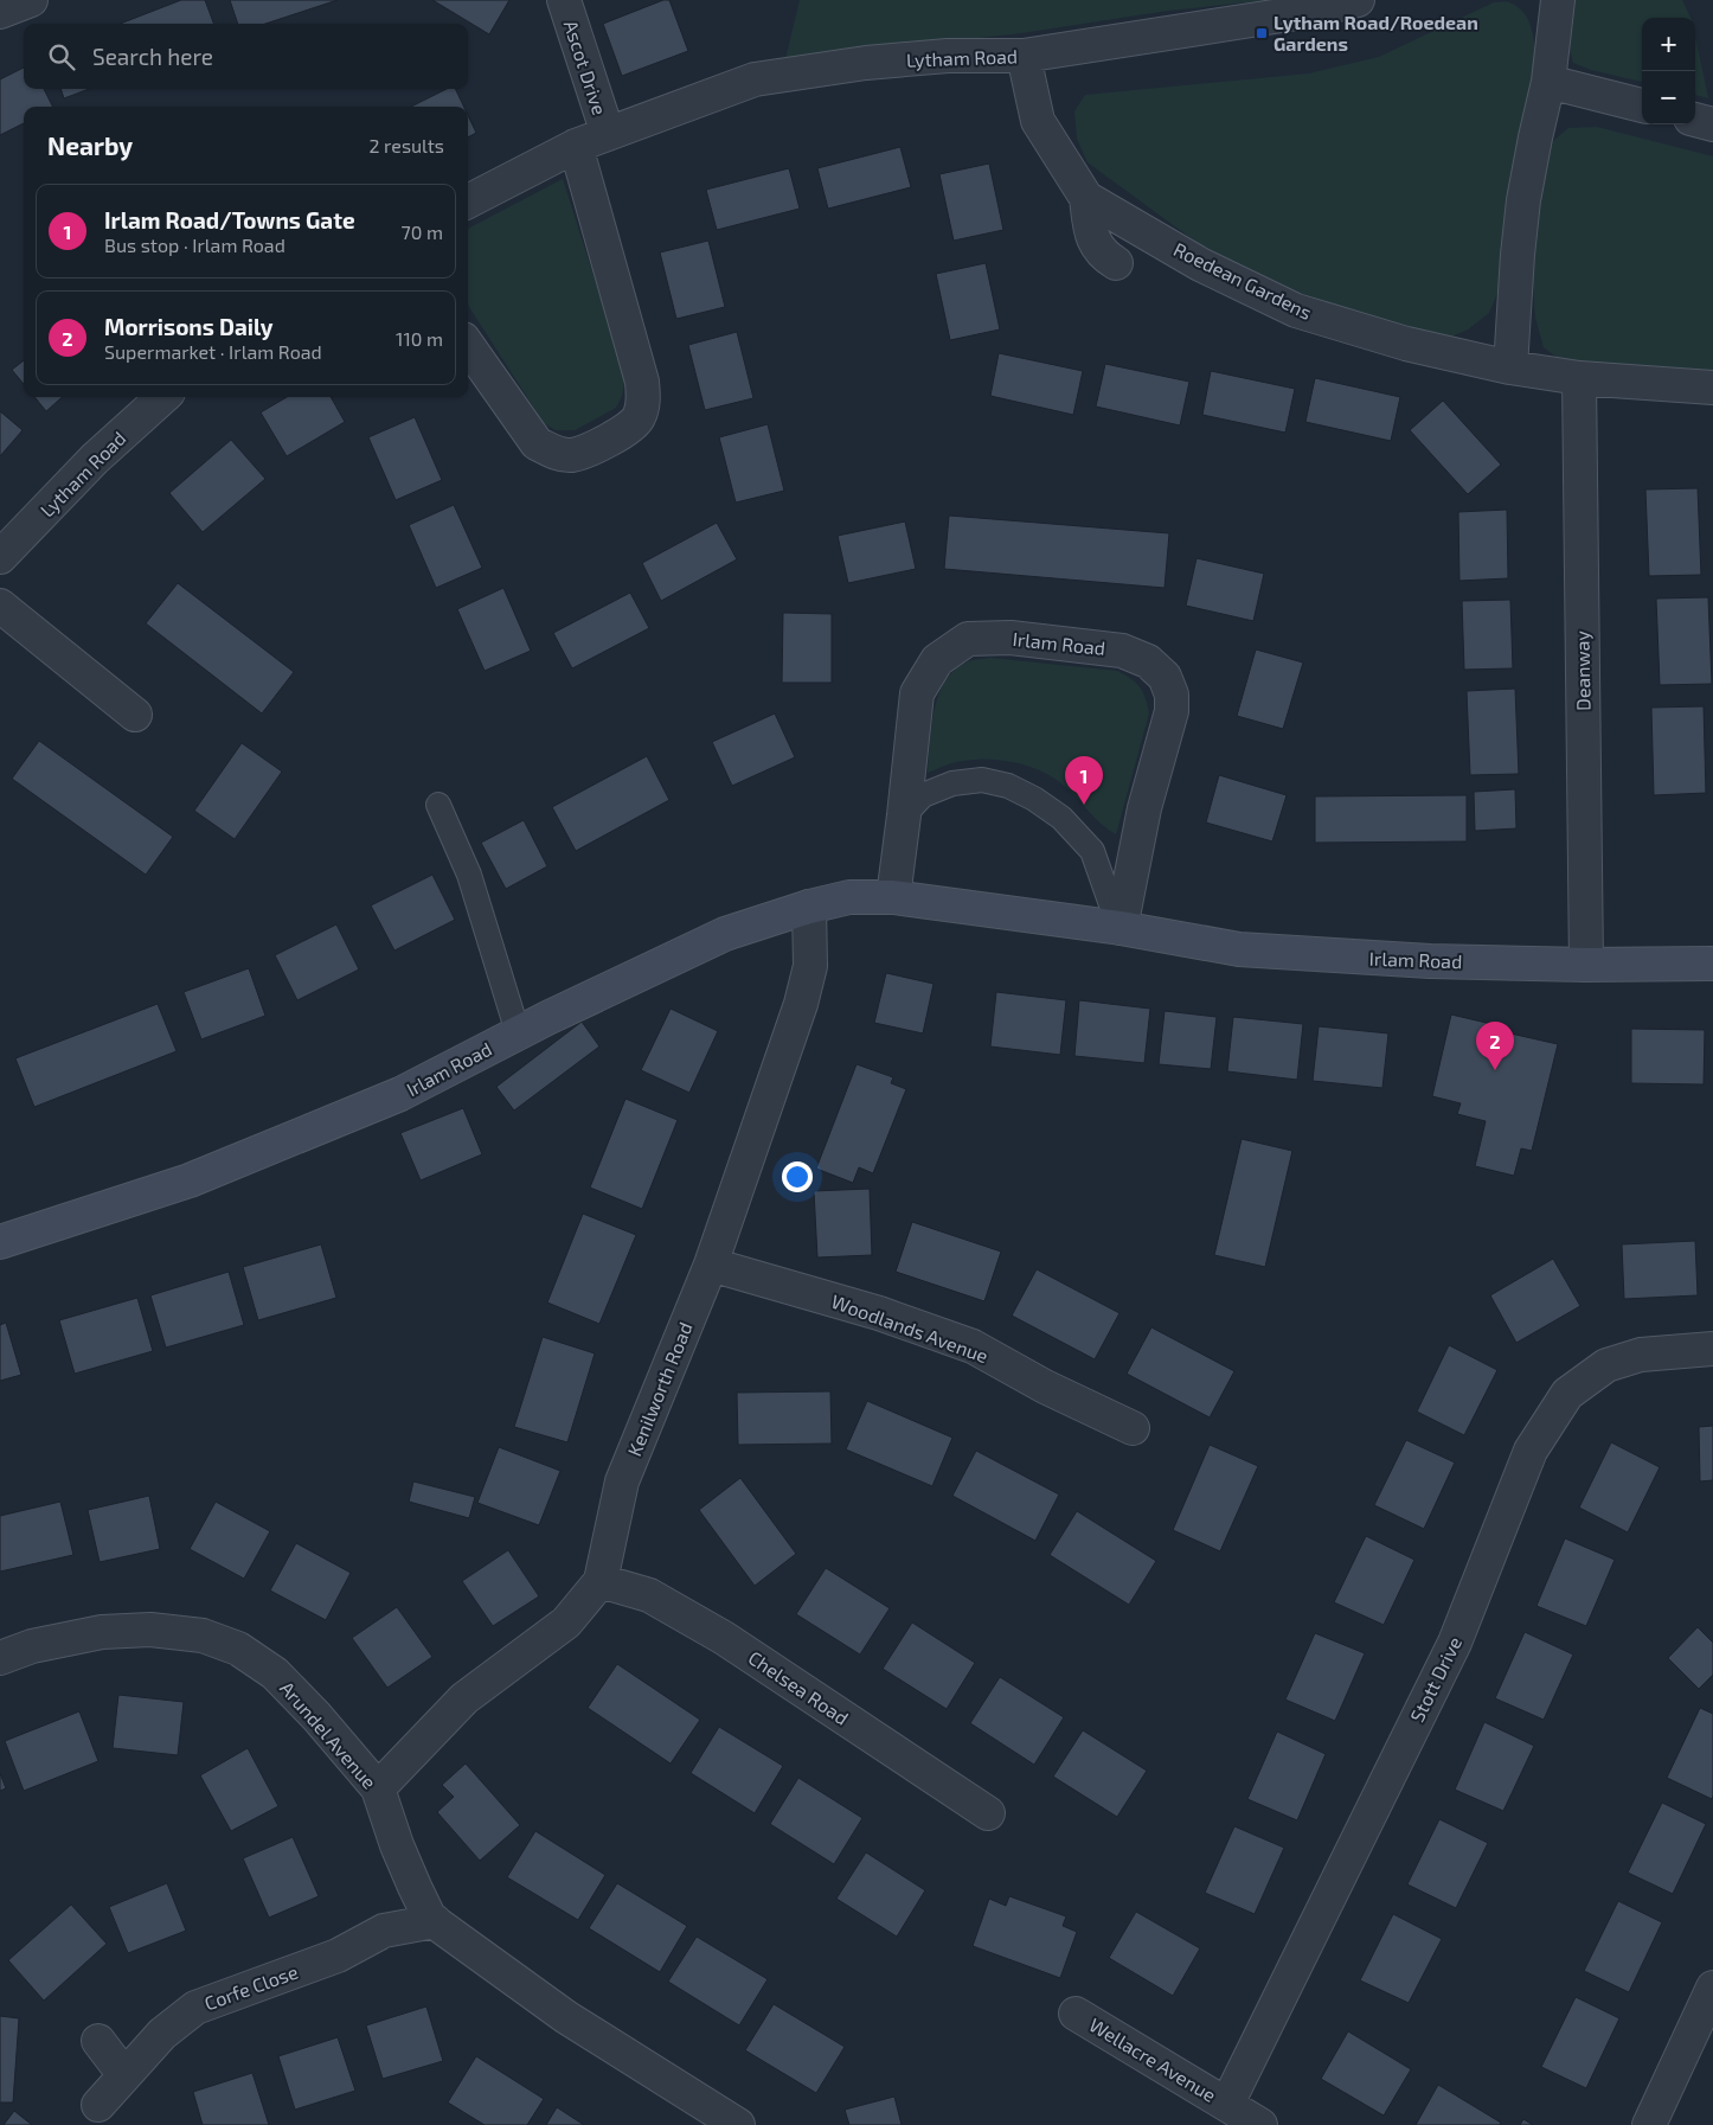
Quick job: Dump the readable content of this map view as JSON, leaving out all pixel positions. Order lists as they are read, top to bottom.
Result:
{
  "streets": {
    "street": [
      "Lytham Road",
      "Ascot Drive",
      "Roedean Gardens",
      "Irlam Road",
      "Deanway",
      "Woodlands Avenue",
      "Kenilworth Road",
      "Stott Drive",
      "Chelsea Road",
      "Arundel Avenue",
      "Corfe Close",
      "Wellacre Avenue"
    ]
  },
  "crossings": [
    ["Lytham Road", "Ascot Drive"],
    ["Lytham Road", "Roedean Gardens"],
    ["Roedean Gardens", "Deanway"],
    ["Irlam Road", "Deanway"],
    ["Irlam Road", "Kenilworth Road"],
    ["Woodlands Avenue", "Kenilworth Road"],
    ["Kenilworth Road", "Chelsea Road"],
    ["Kenilworth Road", "Arundel Avenue"],
    ["Stott Drive", "Wellacre Avenue"],
    ["Arundel Avenue", "Corfe Close"]
  ],
  "places": {
    "transit": ["Lytham Road/Roedean Gardens"]
  },
  "page": {
    "map_buttons": ["+", "−"],
    "search": "Search here",
    "heading": ["Nearby", "2 results"],
    "list": [
      {
        "mark": "1",
        "name": "Irlam Road/Towns Gate",
        "note": "Bus stop · Irlam Road",
        "value": "70 m"
      },
      {
        "mark": "2",
        "name": "Morrisons Daily",
        "note": "Supermarket · Irlam Road",
        "value": "110 m"
      }
    ],
    "pins": ["1", "2"]
  }
}
